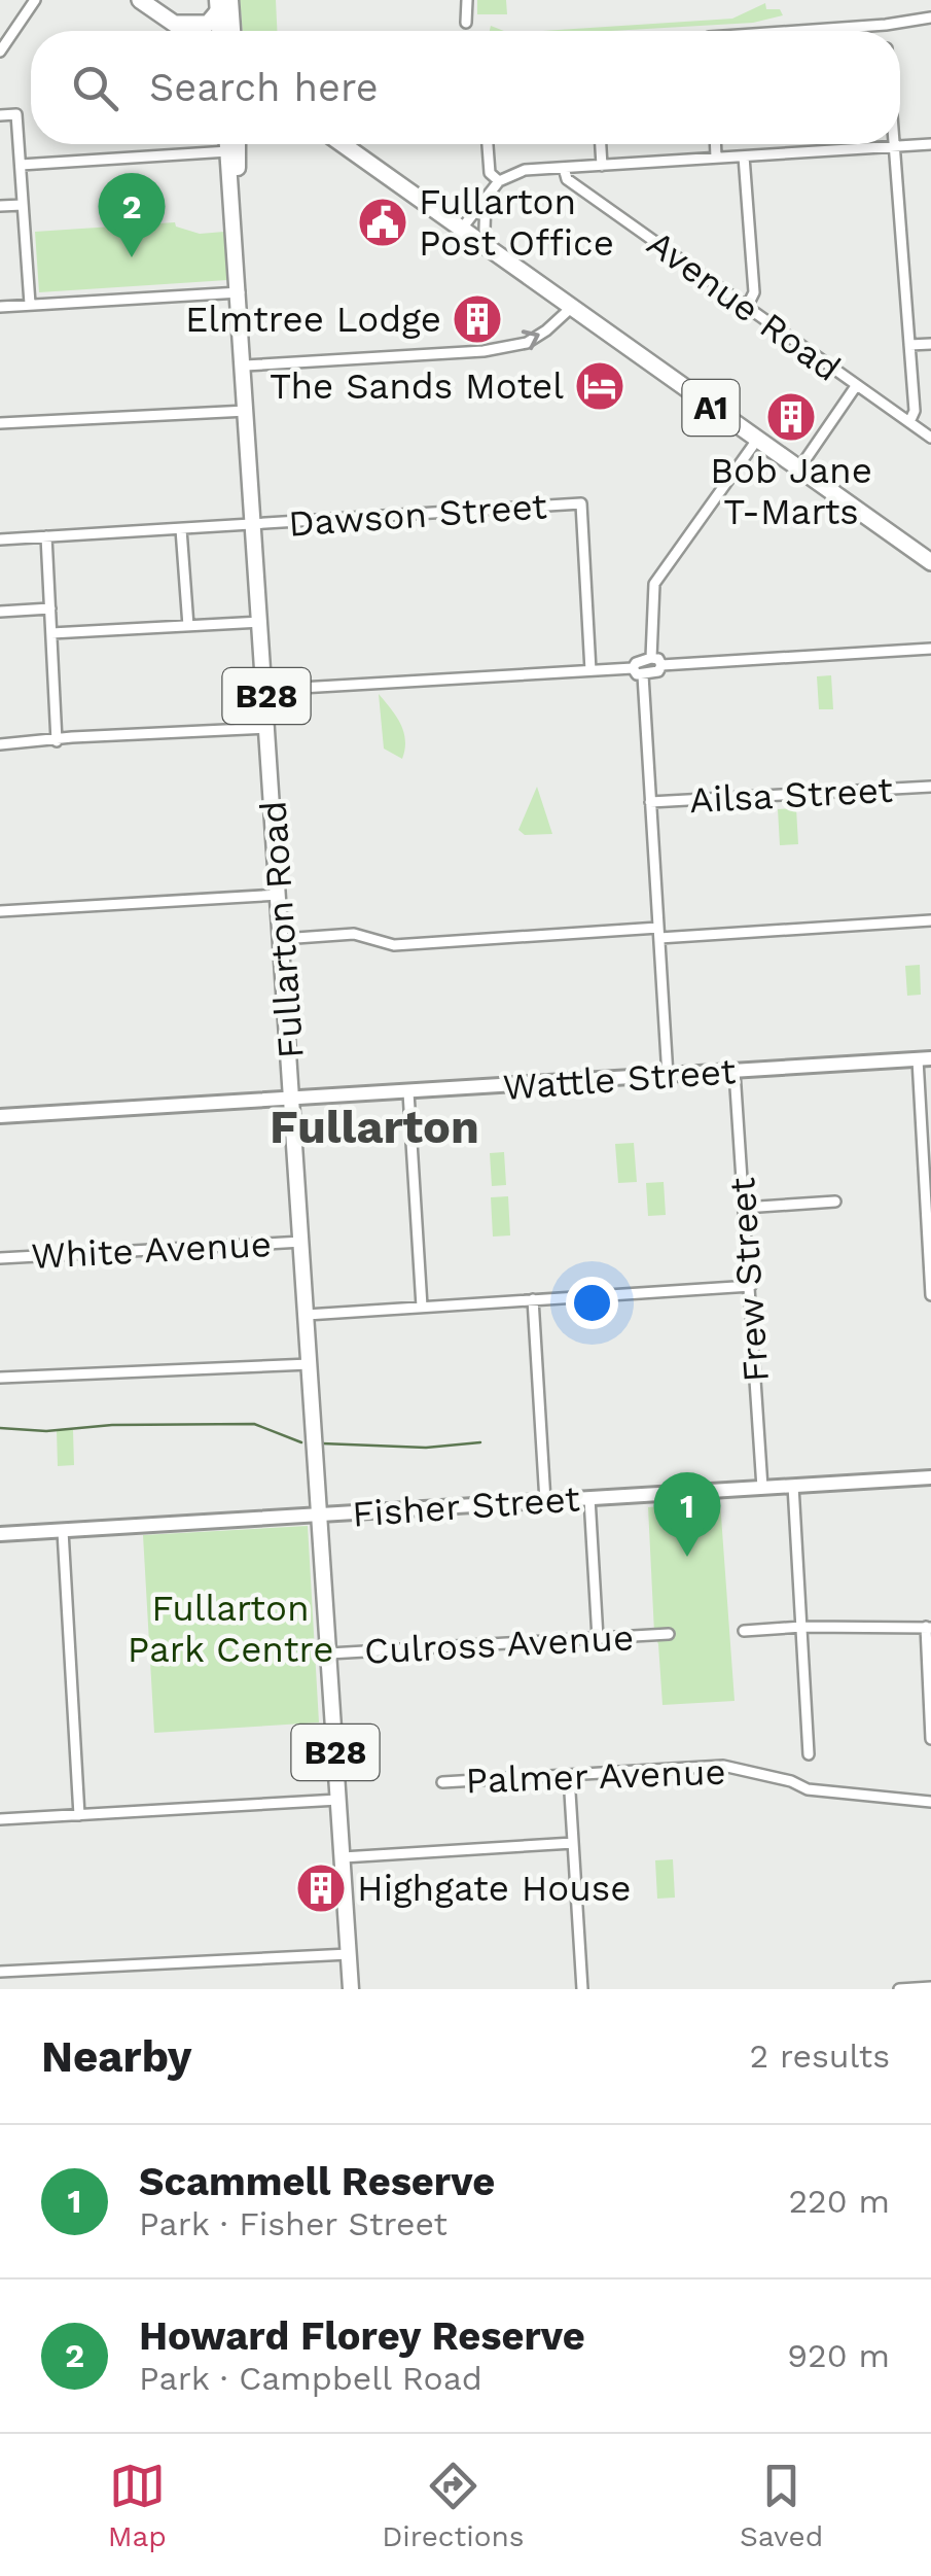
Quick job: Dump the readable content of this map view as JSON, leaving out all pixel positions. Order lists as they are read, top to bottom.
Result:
{
  "streets": {
    "highway": ["A1"],
    "main road": ["B28", "Fullarton Road"],
    "street": [
      "Avenue Road",
      "Dawson Street",
      "Ailsa Street",
      "Wattle Street",
      "White Avenue",
      "Frew Street",
      "Fisher Street",
      "Culross Avenue",
      "Palmer Avenue"
    ]
  },
  "crossings": [
    ["Dawson Street", "Fullarton Road"],
    ["Fullarton Road", "Wattle Street"],
    ["Fullarton Road", "White Avenue"],
    ["Fullarton Road", "Fisher Street"],
    ["Fullarton Road", "Culross Avenue"],
    ["Wattle Street", "Frew Street"],
    ["Frew Street", "Fisher Street"]
  ],
  "districts": ["Fullarton"],
  "parks": ["Fullarton Park Centre"],
  "places": {
    "public building": ["Fullarton Post Office"],
    "building": ["Elmtree Lodge", "Bob Jane T-Marts", "Highgate House"],
    "hotel": ["The Sands Motel"]
  },
  "page": {
    "search": "Search here",
    "pins": ["2", "1"],
    "heading": ["Nearby", "2 results"],
    "list": [
      {
        "mark": "1",
        "name": "Scammell Reserve",
        "note": "Park · Fisher Street",
        "value": "220 m"
      },
      {
        "mark": "2",
        "name": "Howard Florey Reserve",
        "note": "Park · Campbell Road",
        "value": "920 m"
      }
    ],
    "nav": ["Map", "Directions", "Saved"]
  }
}
